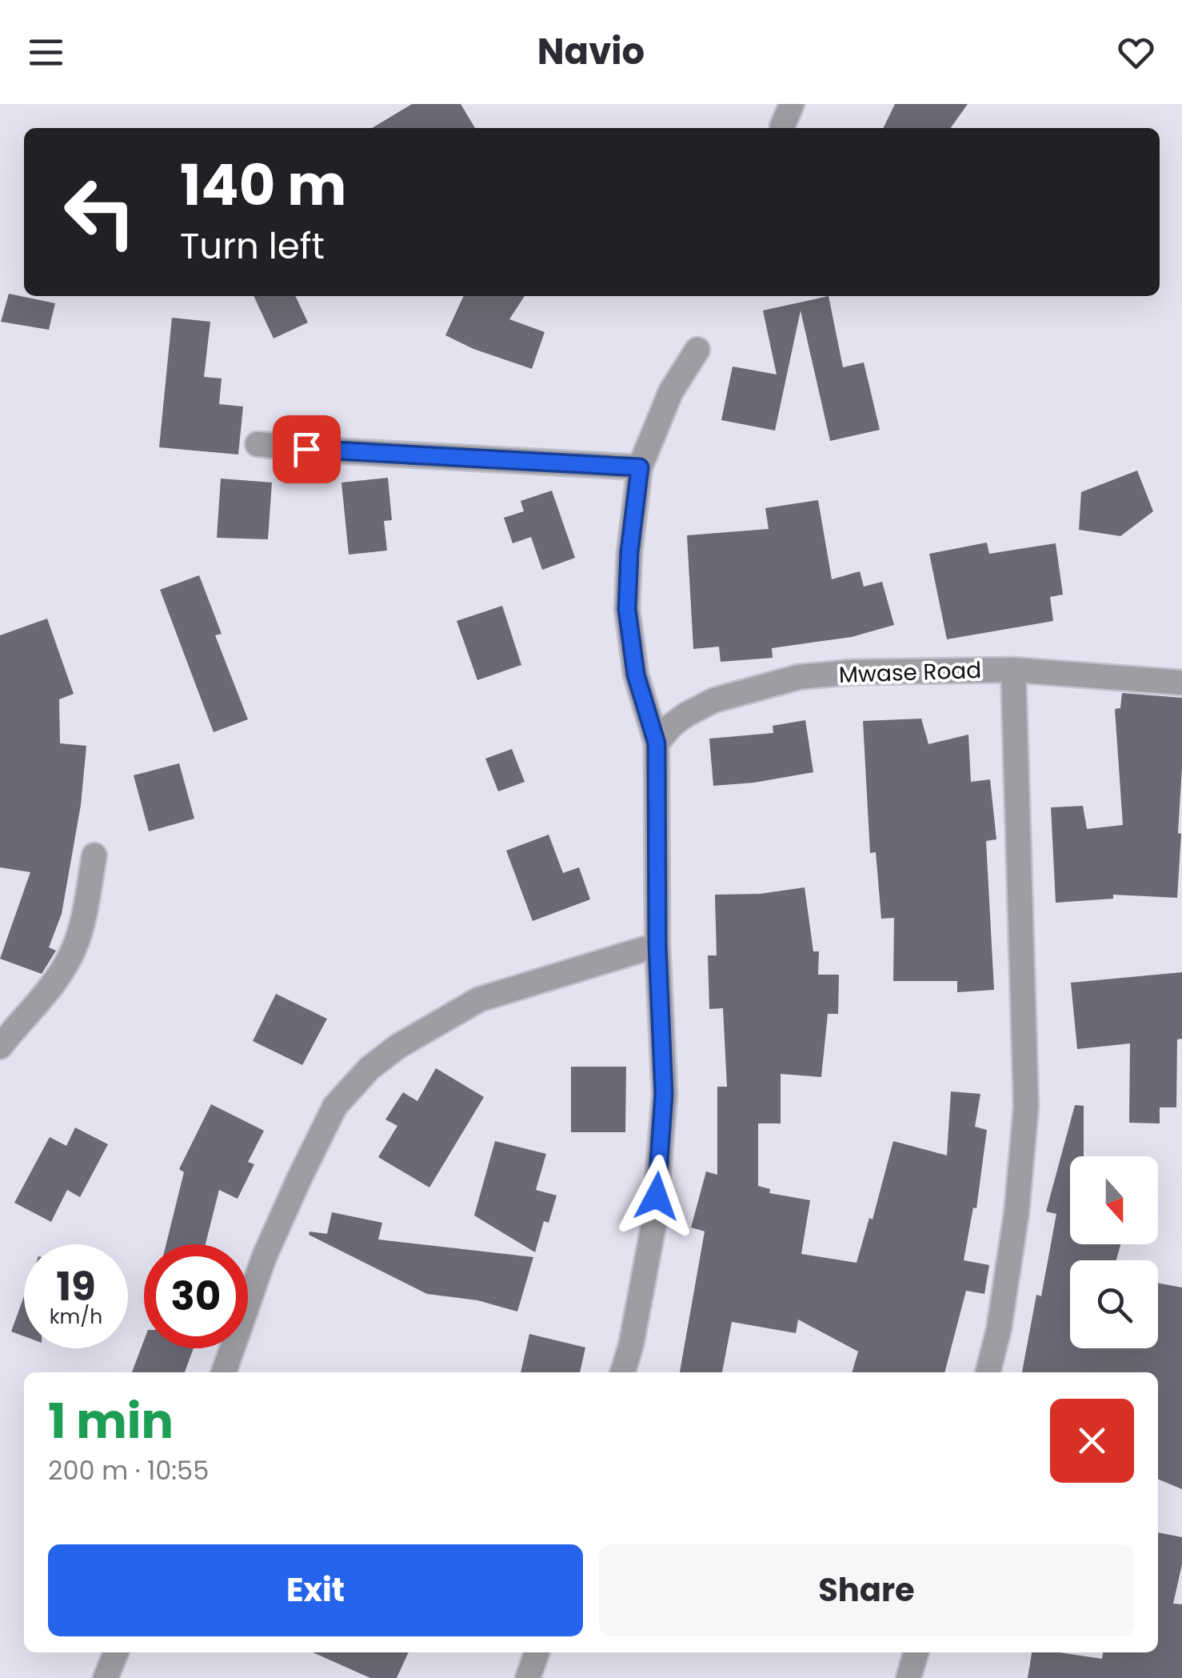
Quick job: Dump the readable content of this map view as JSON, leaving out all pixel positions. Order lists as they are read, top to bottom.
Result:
{
  "streets": {
    "street": ["Mwase Road"]
  },
  "north": "bottom",
  "page": {
    "header": "Navio",
    "turn": ["140 m", "Turn left"],
    "speed": "19 km/h",
    "limit": "30",
    "heading": ["1 min", "200 m · 10:55"],
    "buttons": ["Exit", "Share"]
  }
}
